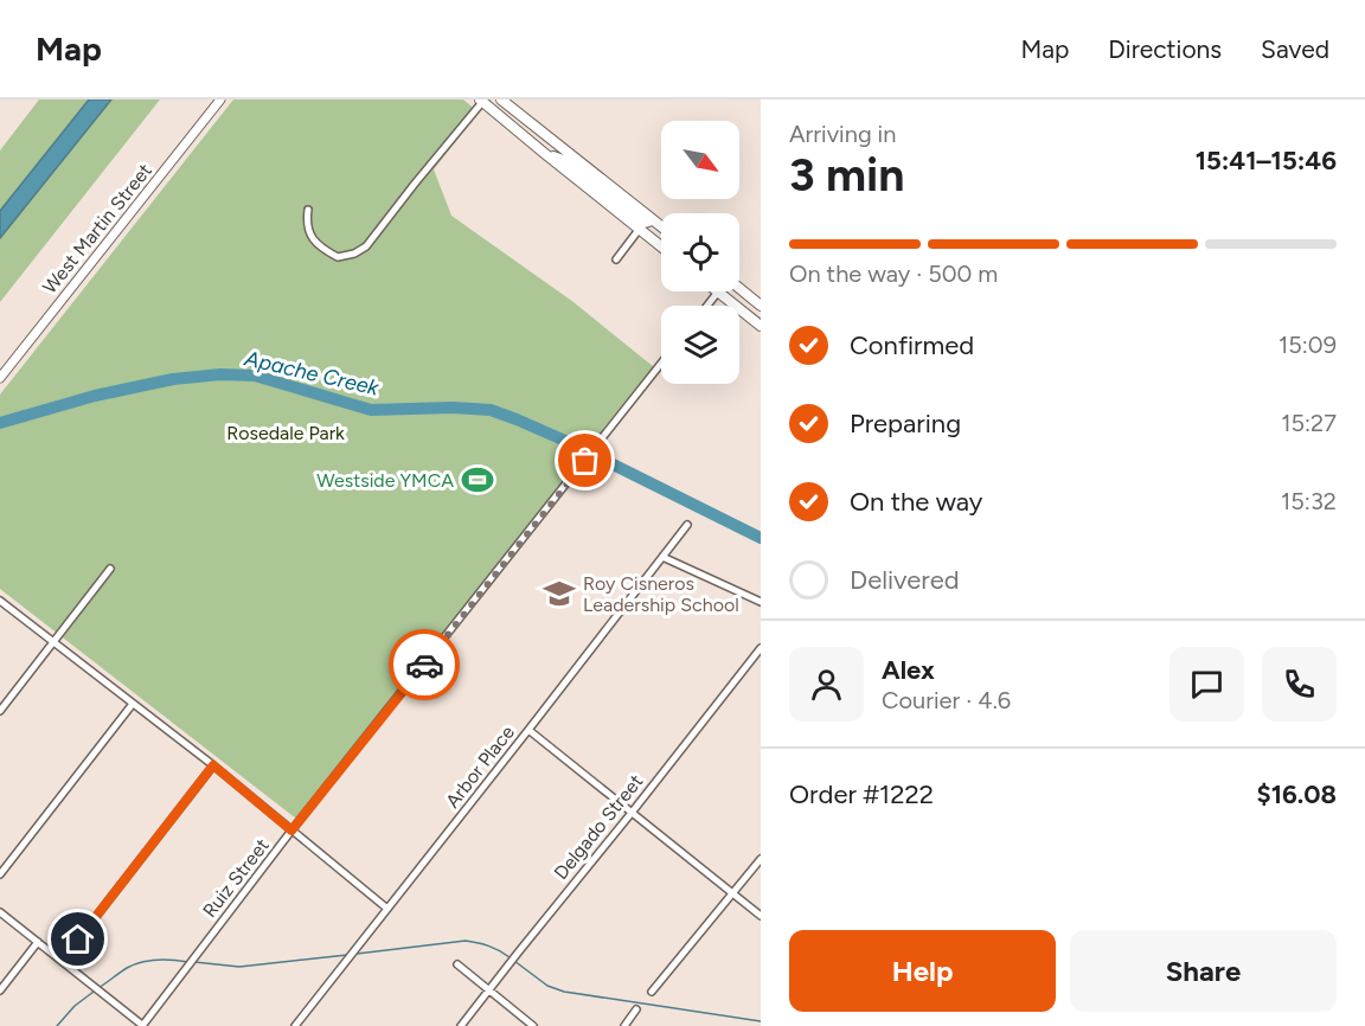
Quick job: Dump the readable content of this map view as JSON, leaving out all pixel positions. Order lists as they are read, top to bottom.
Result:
{
  "streets": {
    "street": [
      "West Martin Street",
      "Arbor Place",
      "Delgado Street",
      "Ruiz Street"
    ]
  },
  "water": ["Apache Creek"],
  "parks": ["Rosedale Park"],
  "places": {
    "sports": ["Westside YMCA"],
    "school or university": ["Roy Cisneros Leadership School"]
  },
  "north": "bottom right",
  "page": {
    "header": "Map",
    "nav": ["Map", "Directions", "Saved"],
    "heading": ["3 min", "Arriving in", "15:41–15:46"],
    "panel": [
      "Alex",
      "Courier · 4.6",
      "Order #1222",
      "$16.08"
    ],
    "bar": "On the way · 500 m",
    "list": [
      ["Confirmed", "15:09"],
      ["Preparing", "15:27"],
      ["On the way", "15:32"],
      "Delivered"
    ],
    "buttons": ["Help", "Share"]
  }
}
